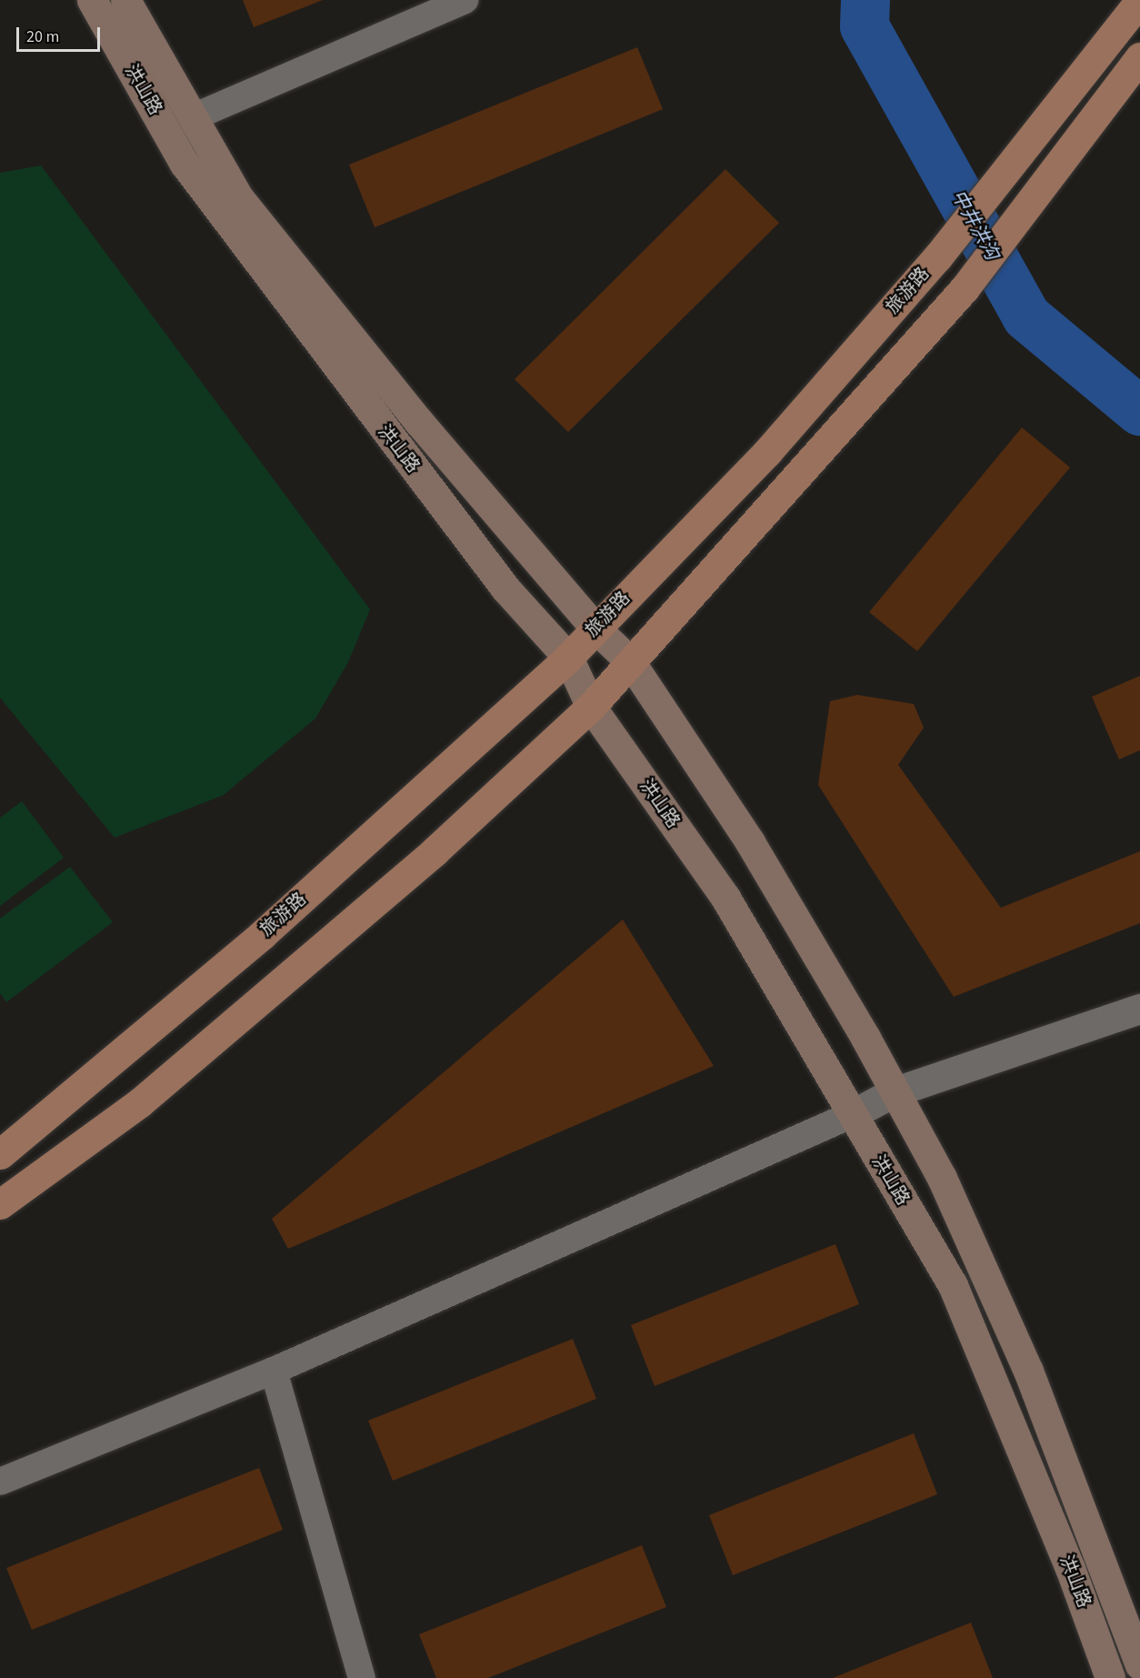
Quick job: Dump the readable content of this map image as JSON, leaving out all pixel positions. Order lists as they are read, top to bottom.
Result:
{
  "streets": {
    "main road": ["洪山路", "旅游路"]
  },
  "crossings": [
    ["洪山路", "旅游路"]
  ],
  "water": ["中井洪沟"],
  "scale_bar": "20 m"
}
